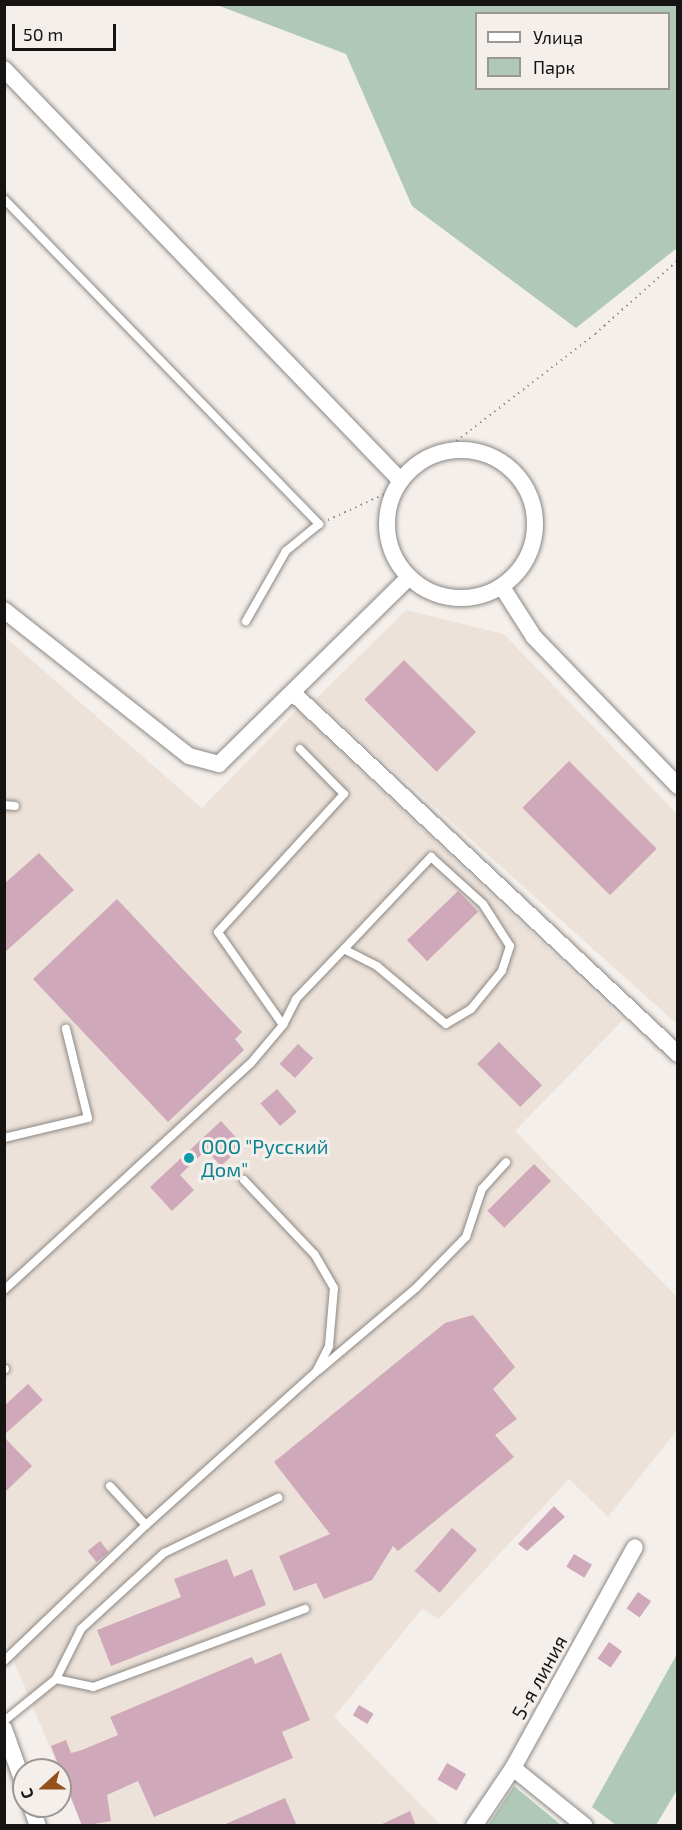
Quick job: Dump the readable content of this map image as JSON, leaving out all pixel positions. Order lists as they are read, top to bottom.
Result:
{
  "streets": {
    "street": ["5-я линия"]
  },
  "places": ["ООО \"Русский Дом\""],
  "legend": ["Улица", "Парк"],
  "scale_bar": "50 m",
  "north": "left"
}
